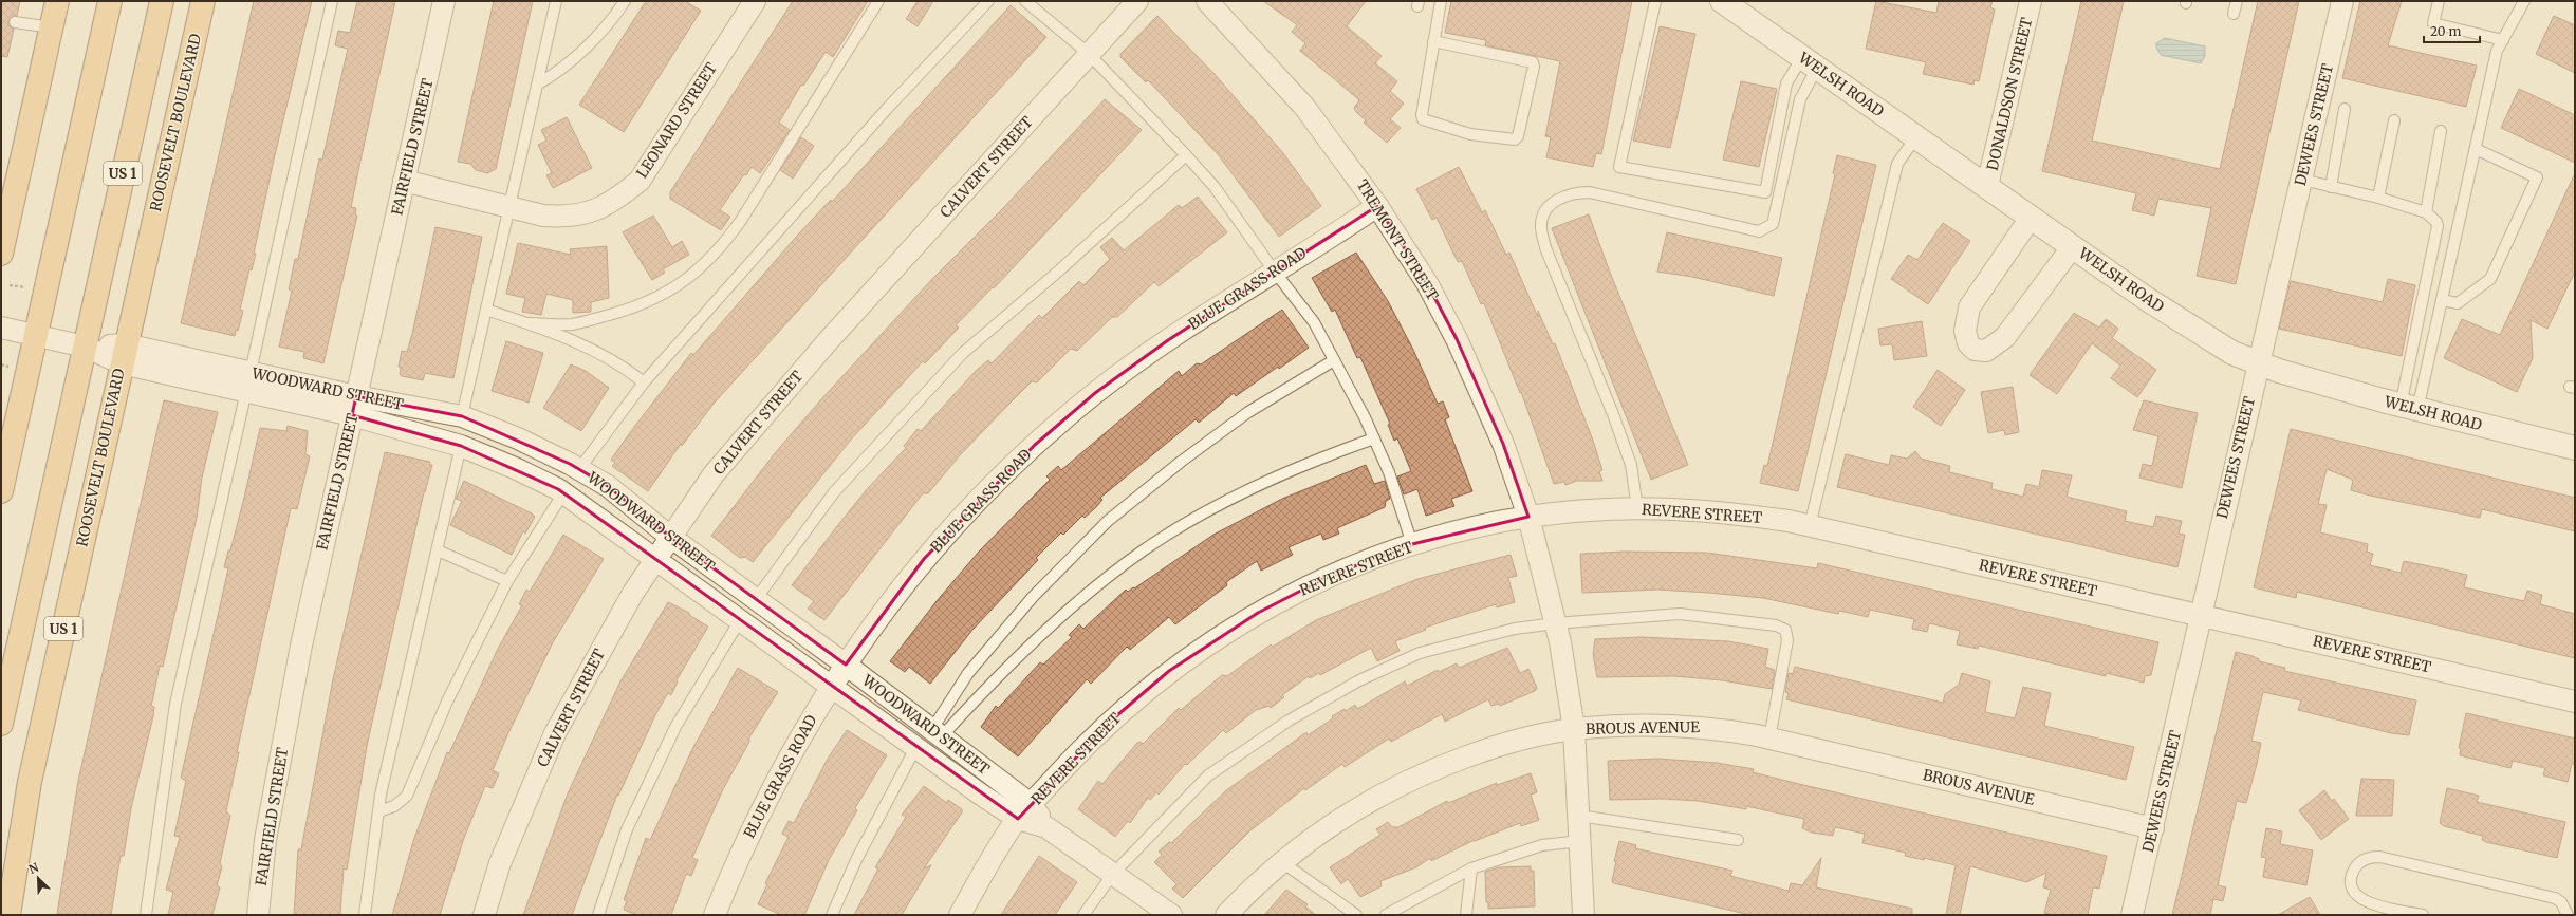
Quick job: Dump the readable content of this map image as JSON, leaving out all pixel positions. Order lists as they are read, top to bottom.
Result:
{
  "streets": {
    "highway": ["ROOSEVELT BOULEVARD", "US 1"],
    "street": [
      "WELSH ROAD",
      "DONALDSON STREET",
      "LEONARD STREET",
      "DEWEES STREET",
      "FAIRFIELD STREET",
      "CALVERT STREET",
      "TREMONT STREET",
      "BLUE GRASS ROAD",
      "WOODWARD STREET",
      "REVERE STREET",
      "BROUS AVENUE"
    ]
  },
  "crossings": [
    ["WELSH ROAD", "DONALDSON STREET"],
    ["WELSH ROAD", "DEWEES STREET"],
    ["LEONARD STREET", "FAIRFIELD STREET"],
    ["ROOSEVELT BOULEVARD", "WOODWARD STREET"],
    ["DEWEES STREET", "REVERE STREET"],
    ["DEWEES STREET", "BROUS AVENUE"],
    ["FAIRFIELD STREET", "WOODWARD STREET"],
    ["CALVERT STREET", "WOODWARD STREET"],
    ["US 1", "WOODWARD STREET"],
    ["TREMONT STREET", "BLUE GRASS ROAD"],
    ["TREMONT STREET", "REVERE STREET"],
    ["TREMONT STREET", "BROUS AVENUE"],
    ["BLUE GRASS ROAD", "WOODWARD STREET"],
    ["WOODWARD STREET", "REVERE STREET"]
  ],
  "scale_bar": "20 m",
  "north": "top left"
}
